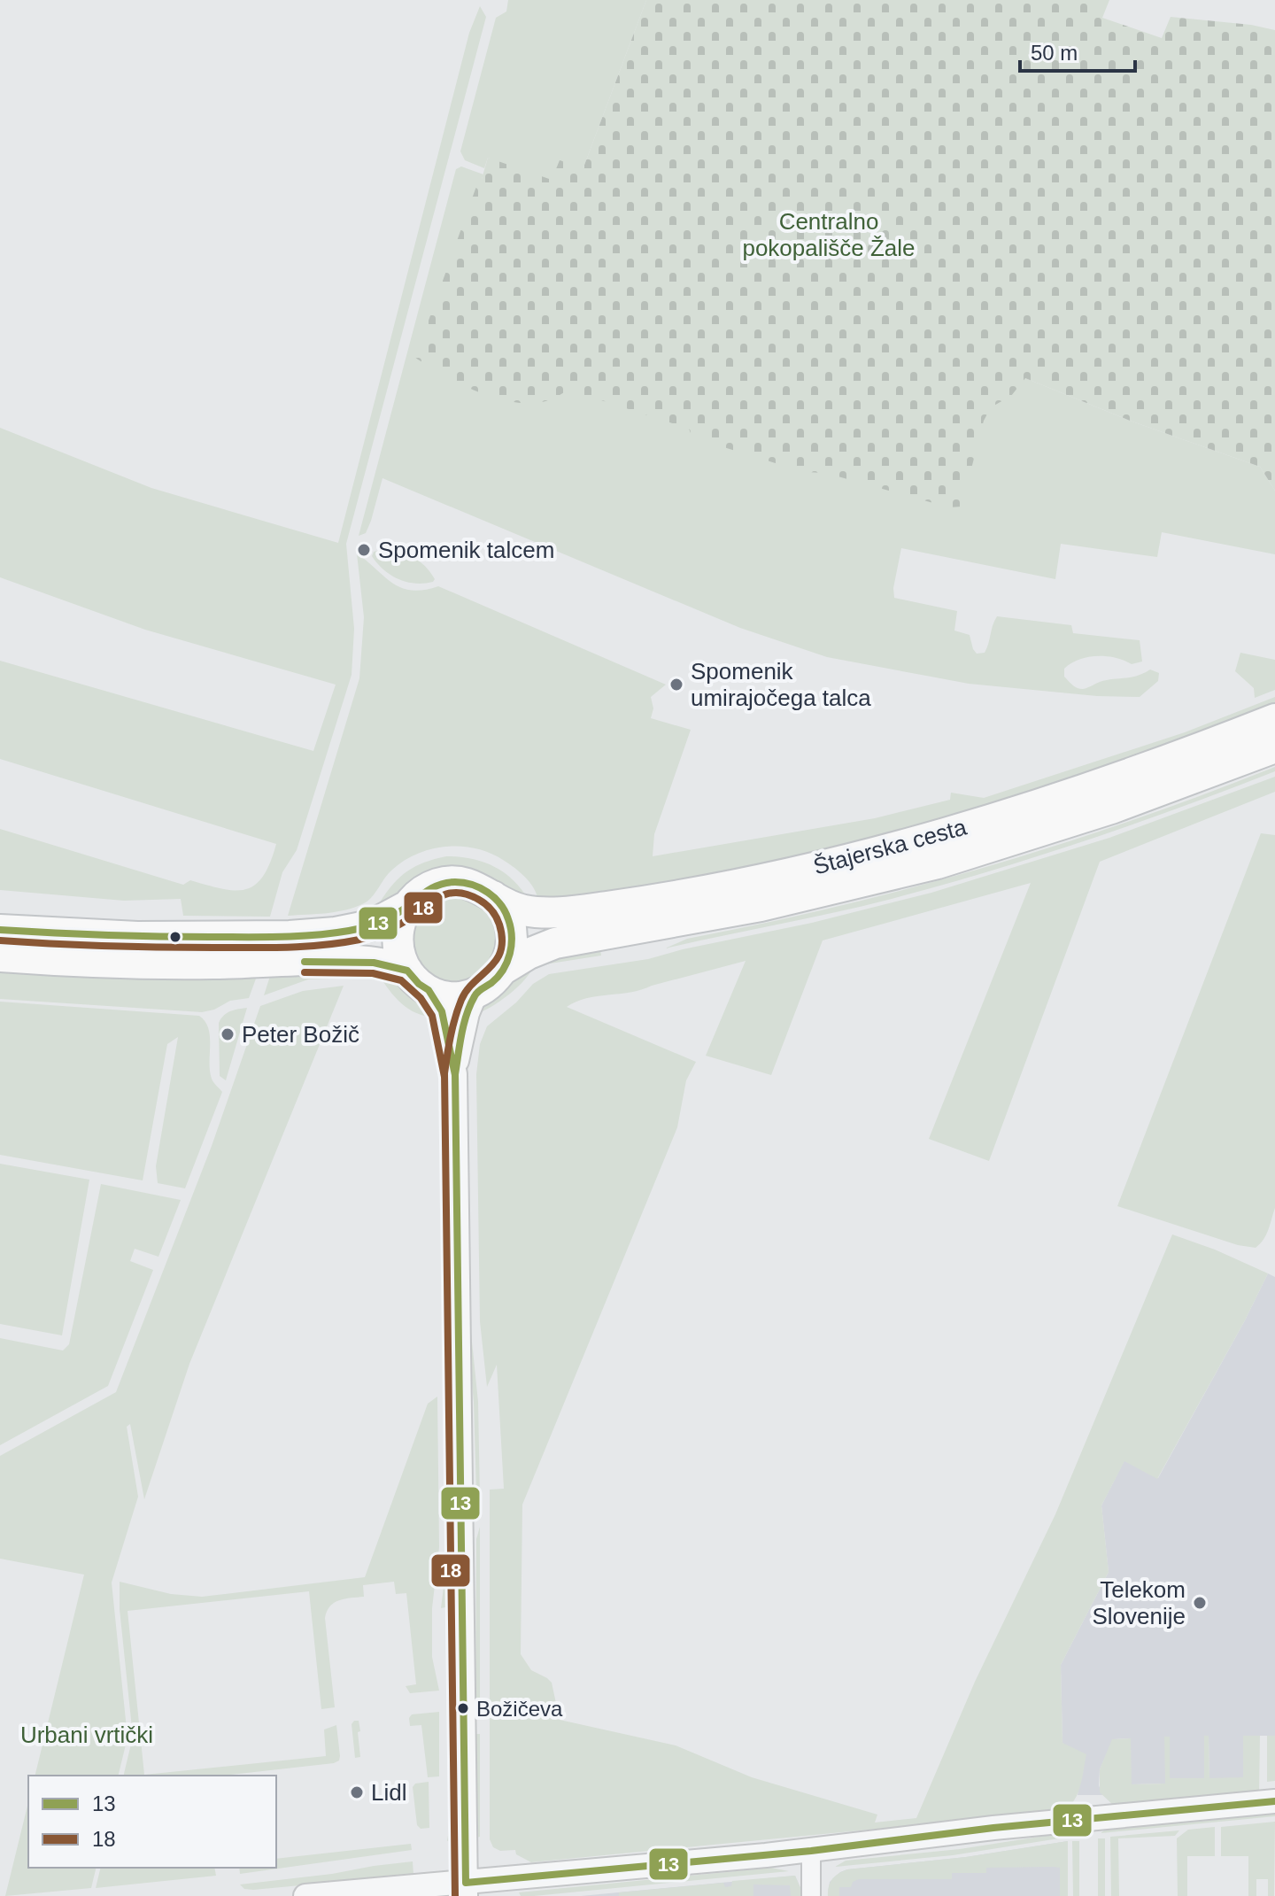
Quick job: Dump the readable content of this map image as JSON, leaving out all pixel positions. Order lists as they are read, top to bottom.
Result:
{
  "streets": {
    "main road": ["Štajerska cesta"]
  },
  "parks": ["Centralno pokopališče Žale", "Urbani vrtički"],
  "places": [
    "Spomenik talcem",
    "Spomenik umirajočega talca",
    "Peter Božič",
    "Telekom Slovenije",
    "Božičeva",
    "Lidl"
  ],
  "lines": ["transit line 13", "transit line 18"],
  "legend": ["13", "18"],
  "scale_bar": "50 m"
}
